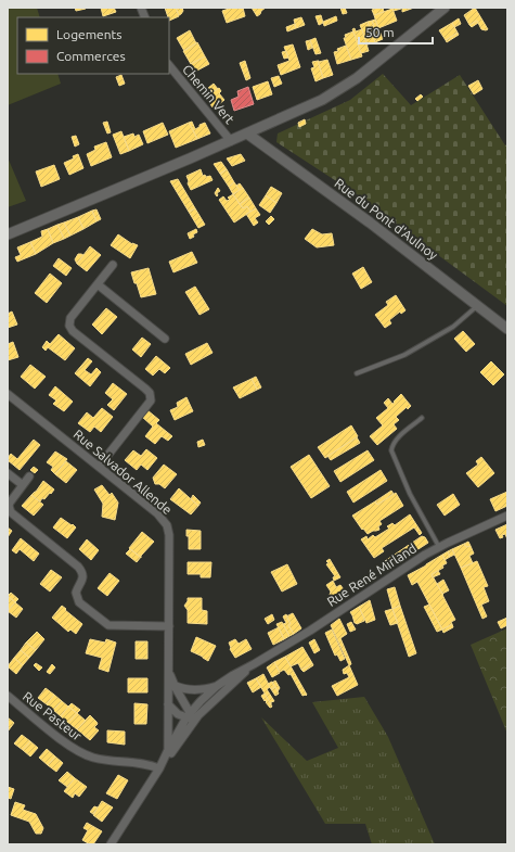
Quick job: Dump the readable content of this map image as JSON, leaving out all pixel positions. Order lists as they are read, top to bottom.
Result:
{
  "streets": {
    "street": [
      "Chemin Vert",
      "Rue du Pont d'Aulnoy",
      "Rue Salvador Allende",
      "Rue René Mirland",
      "Rue Pasteur"
    ]
  },
  "crossings": [
    ["Rue Salvador Allende", "Rue René Mirland"],
    ["Rue René Mirland", "Rue Pasteur"]
  ],
  "legend": ["Logements", "Commerces"],
  "scale_bar": "50 m"
}
